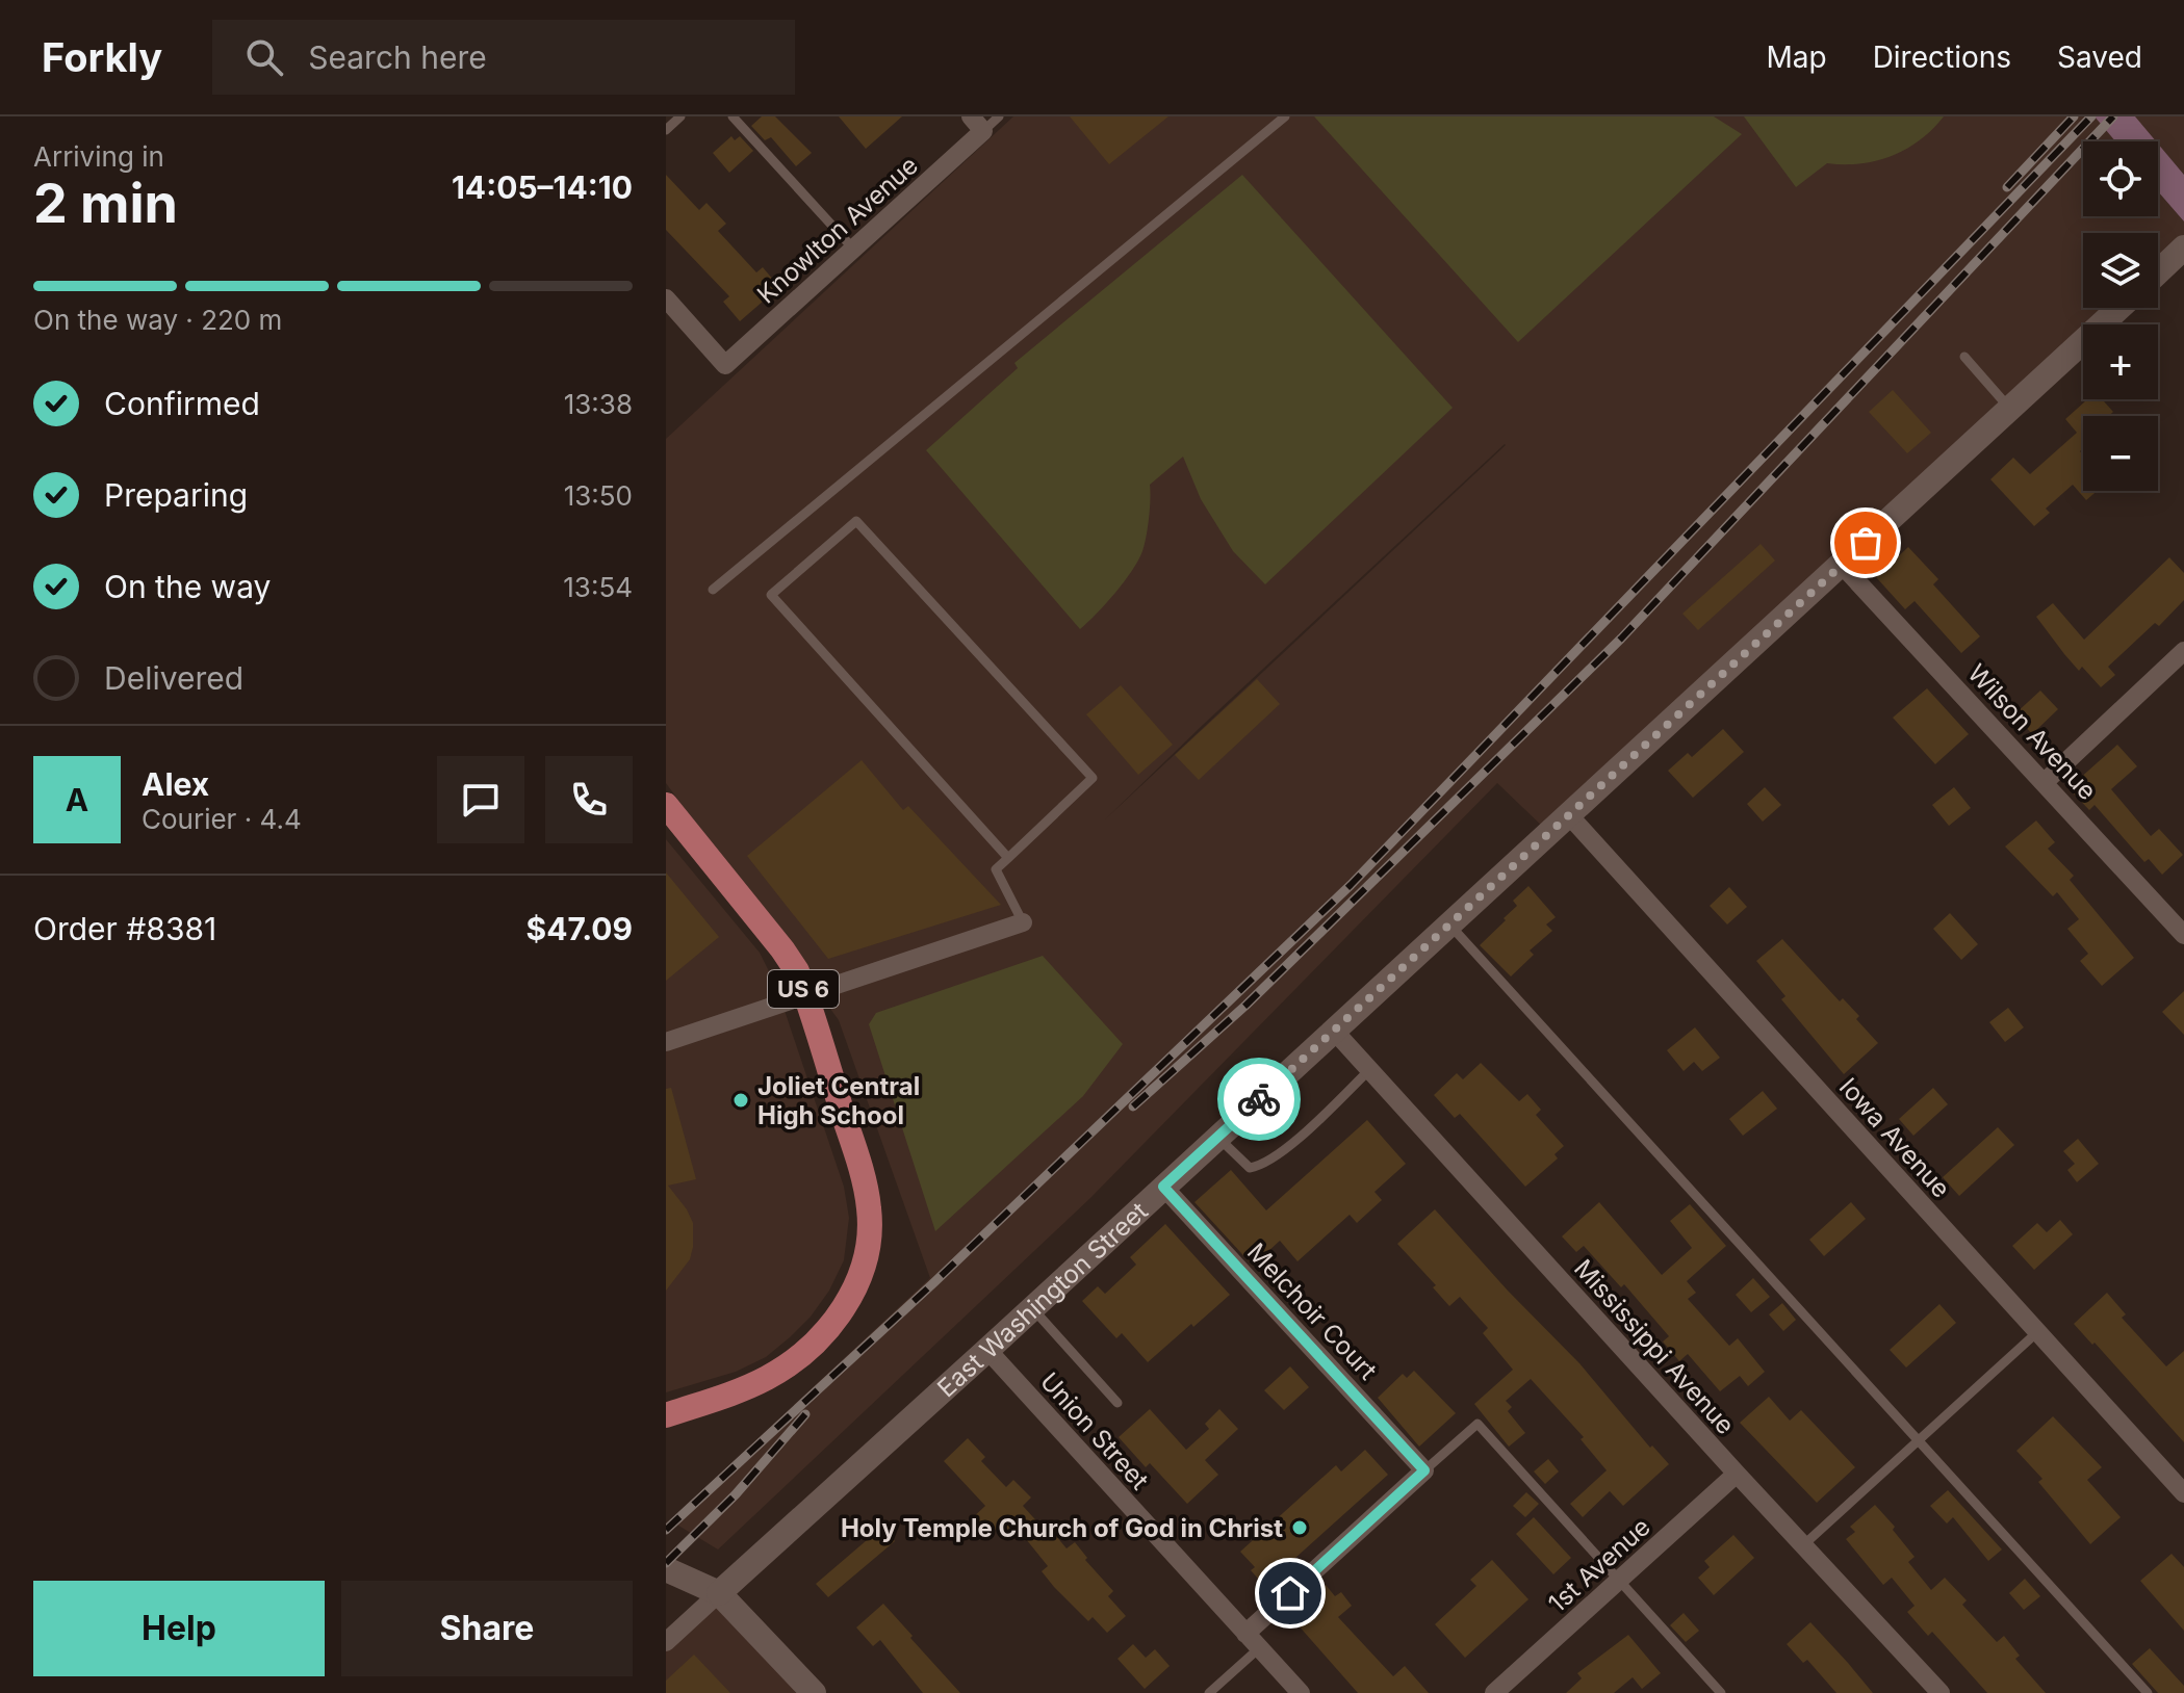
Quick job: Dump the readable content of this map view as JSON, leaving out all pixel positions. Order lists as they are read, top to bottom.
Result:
{
  "streets": {
    "main road": ["US 6"],
    "street": [
      "Knowlton Avenue",
      "Wilson Avenue",
      "Iowa Avenue",
      "East Washington Street",
      "Melchoir Court",
      "Mississippi Avenue",
      "Union Street",
      "1st Avenue"
    ]
  },
  "crossings": [
    ["Wilson Avenue", "East Washington Street"],
    ["Iowa Avenue", "East Washington Street"],
    ["East Washington Street", "Melchoir Court"],
    ["East Washington Street", "Mississippi Avenue"],
    ["East Washington Street", "Union Street"],
    ["Mississippi Avenue", "1st Avenue"]
  ],
  "places": ["Joliet Central High School", "Holy Temple Church of God in Christ"],
  "page": {
    "header": "Forkly",
    "search": "Search here",
    "nav": ["Map", "Directions", "Saved"],
    "heading": ["2 min", "Arriving in", "14:05–14:10"],
    "panel": [
      "Alex",
      "Courier · 4.4",
      "Order #8381",
      "$47.09"
    ],
    "map_buttons": ["+", "−"],
    "bar": "On the way · 220 m",
    "list": [
      ["Confirmed", "13:38"],
      ["Preparing", "13:50"],
      ["On the way", "13:54"],
      "Delivered"
    ],
    "round": "A",
    "buttons": ["Help", "Share"]
  }
}
